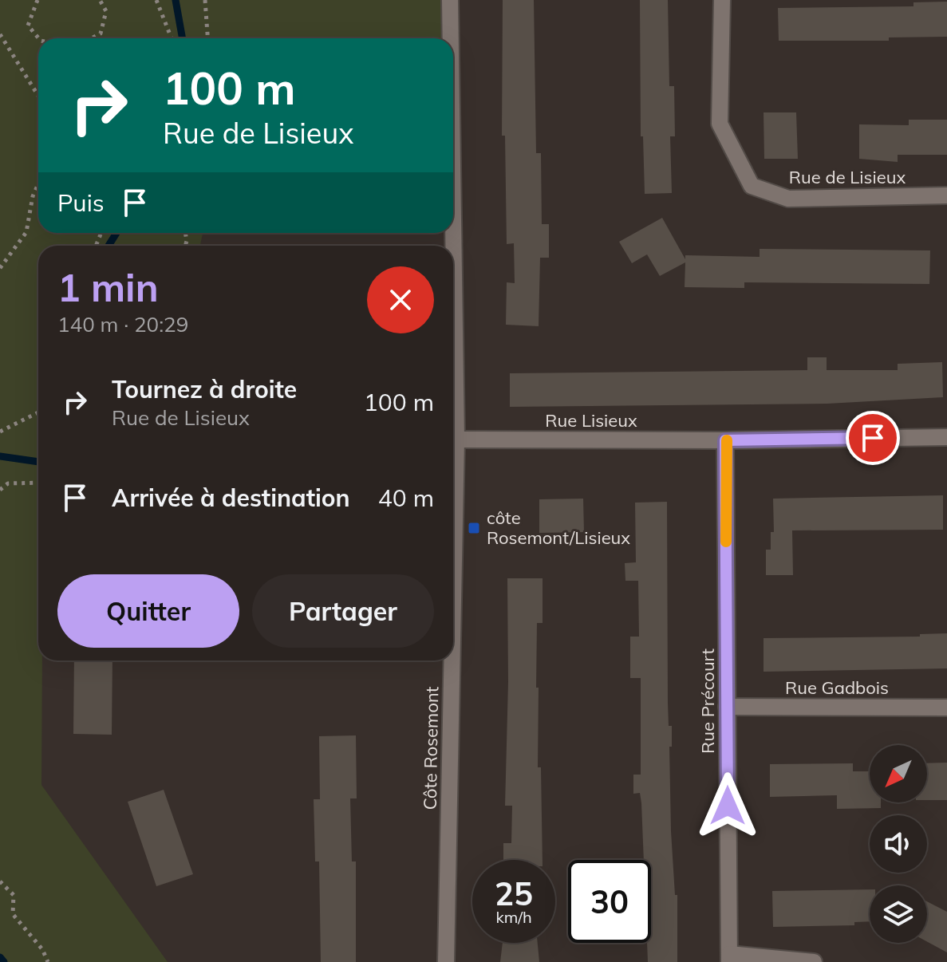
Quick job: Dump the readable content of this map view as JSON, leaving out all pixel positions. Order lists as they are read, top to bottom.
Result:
{
  "streets": {
    "street": [
      "Rue de Lisieux",
      "Rue Lisieux",
      "Rue Gadbois",
      "Rue Précourt",
      "Côte Rosemont"
    ]
  },
  "crossings": [
    ["Rue Lisieux", "Rue Précourt"],
    ["Rue Lisieux", "Côte Rosemont"],
    ["Rue Gadbois", "Rue Précourt"]
  ],
  "places": {
    "transit": ["côte Rosemont/Lisieux"]
  },
  "north": "bottom left",
  "page": {
    "turn": ["100 m", "Rue de Lisieux"],
    "then": "Puis",
    "heading": ["1 min", "140 m · 20:29"],
    "list": [
      {
        "name": "Tournez à droite",
        "note": "Rue de Lisieux",
        "value": "100 m"
      },
      {
        "name": "Arrivée à destination",
        "value": "40 m"
      }
    ],
    "buttons": ["Quitter", "Partager"],
    "speed": "25 km/h",
    "limit": "30"
  }
}
